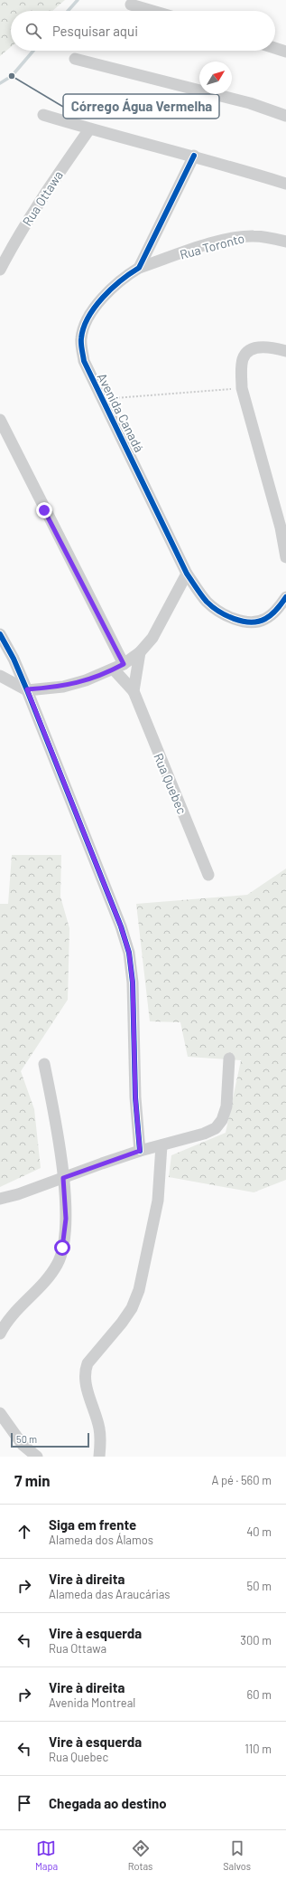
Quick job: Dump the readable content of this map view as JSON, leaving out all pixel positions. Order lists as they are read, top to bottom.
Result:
{
  "streets": {
    "street": [
      "Rua Ottawa",
      "Rua Toronto",
      "Avenida Canadá",
      "Rua Quebec"
    ]
  },
  "crossings": [
    ["Rua Toronto", "Avenida Canadá"]
  ],
  "places": ["Córrego Água Vermelha"],
  "scale_bar": "50 m",
  "north": "top right",
  "page": {
    "search": "Pesquisar aqui",
    "scale": "50 m",
    "heading": ["7 min", "A pé · 560 m"],
    "list": [
      ["Siga em frente", "Alameda dos Álamos", "40 m"],
      ["Vire à direita", "Alameda das Araucárias", "50 m"],
      ["Vire à esquerda", "Rua Ottawa", "300 m"],
      ["Vire à direita", "Avenida Montreal", "60 m"],
      ["Vire à esquerda", "Rua Quebec", "110 m"],
      "Chegada ao destino"
    ],
    "nav": ["Mapa", "Rotas", "Salvos"]
  }
}
